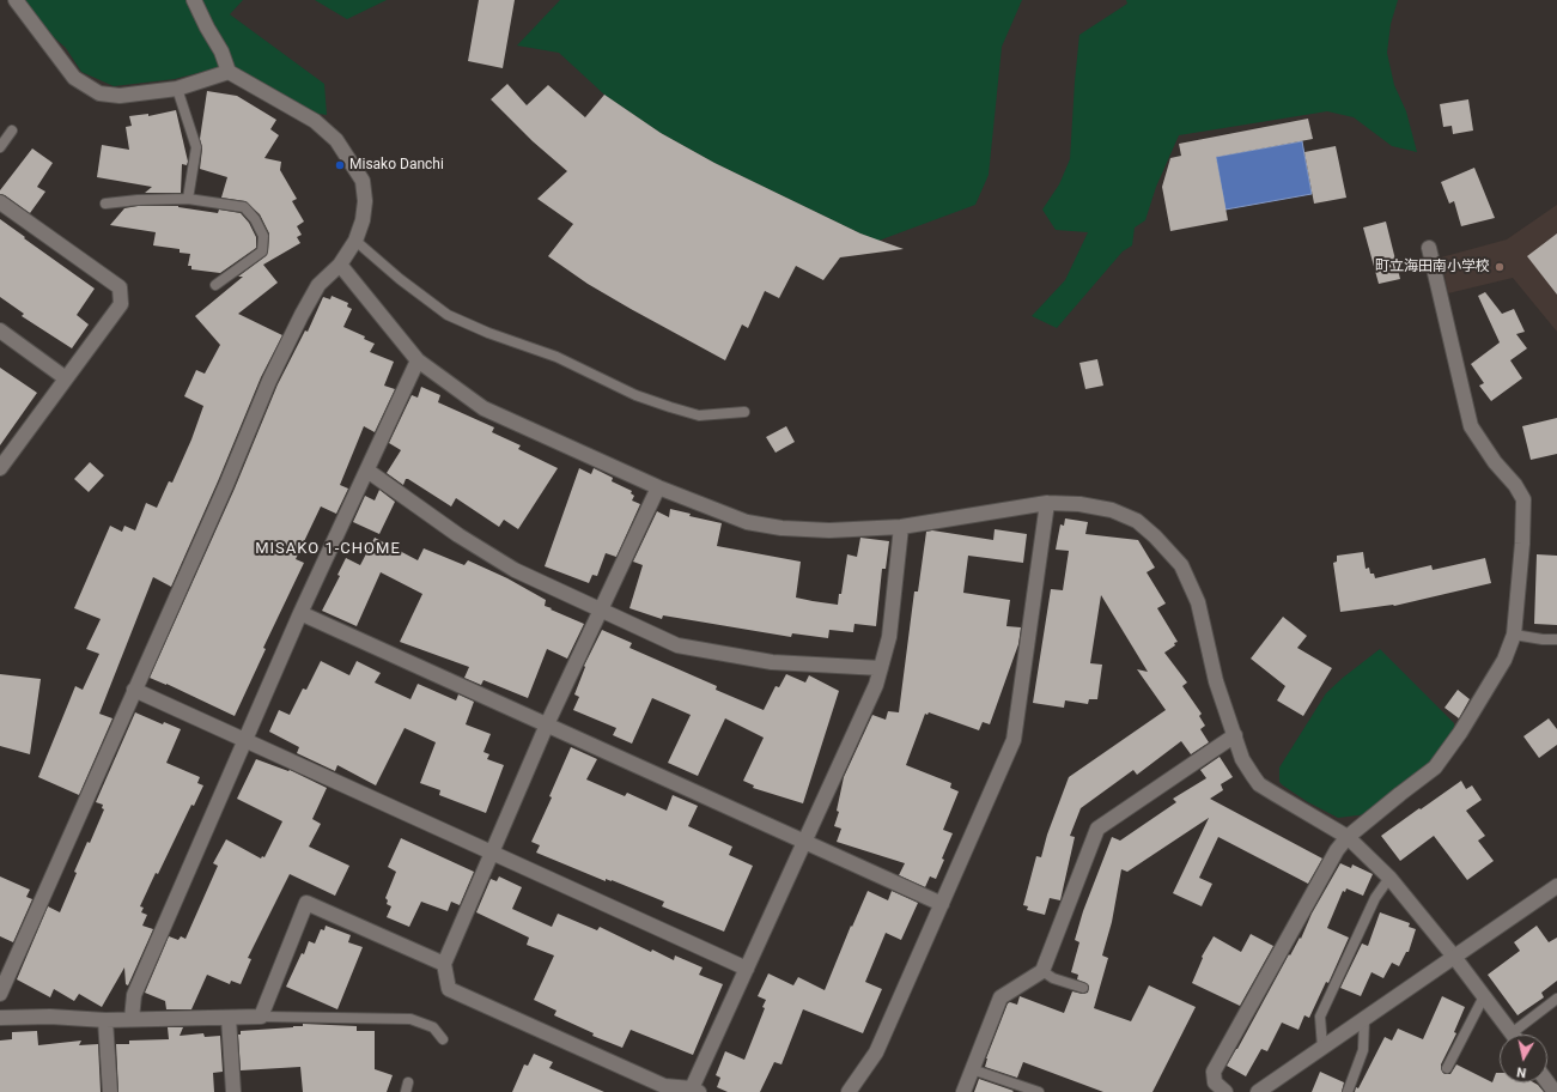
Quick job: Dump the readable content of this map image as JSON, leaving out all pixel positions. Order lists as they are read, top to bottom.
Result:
{
  "districts": ["MISAKO 1-CHOME"],
  "places": ["Misako Danchi", "町立海田南小学校"],
  "north": "bottom"
}
